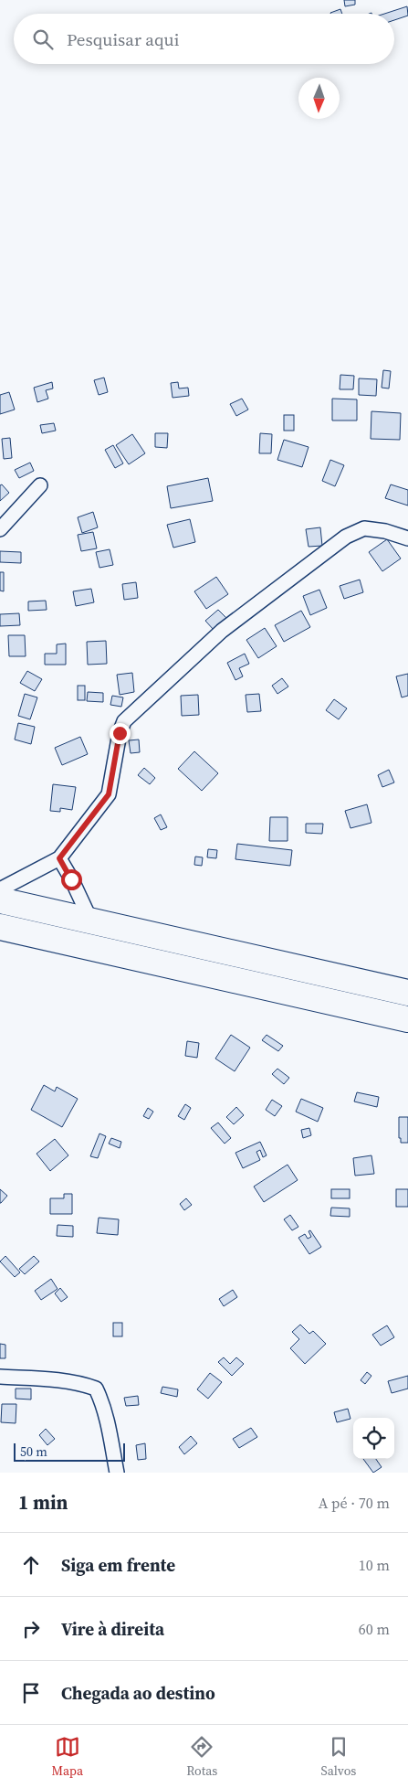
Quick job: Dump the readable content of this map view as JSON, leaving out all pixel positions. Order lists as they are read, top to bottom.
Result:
{
  "scale_bar": "50 m",
  "north": "bottom",
  "page": {
    "search": "Pesquisar aqui",
    "scale": "50 m",
    "heading": ["1 min", "A pé · 70 m"],
    "list": [
      ["Siga em frente", "10 m"],
      ["Vire à direita", "60 m"],
      "Chegada ao destino"
    ],
    "nav": ["Mapa", "Rotas", "Salvos"]
  }
}
